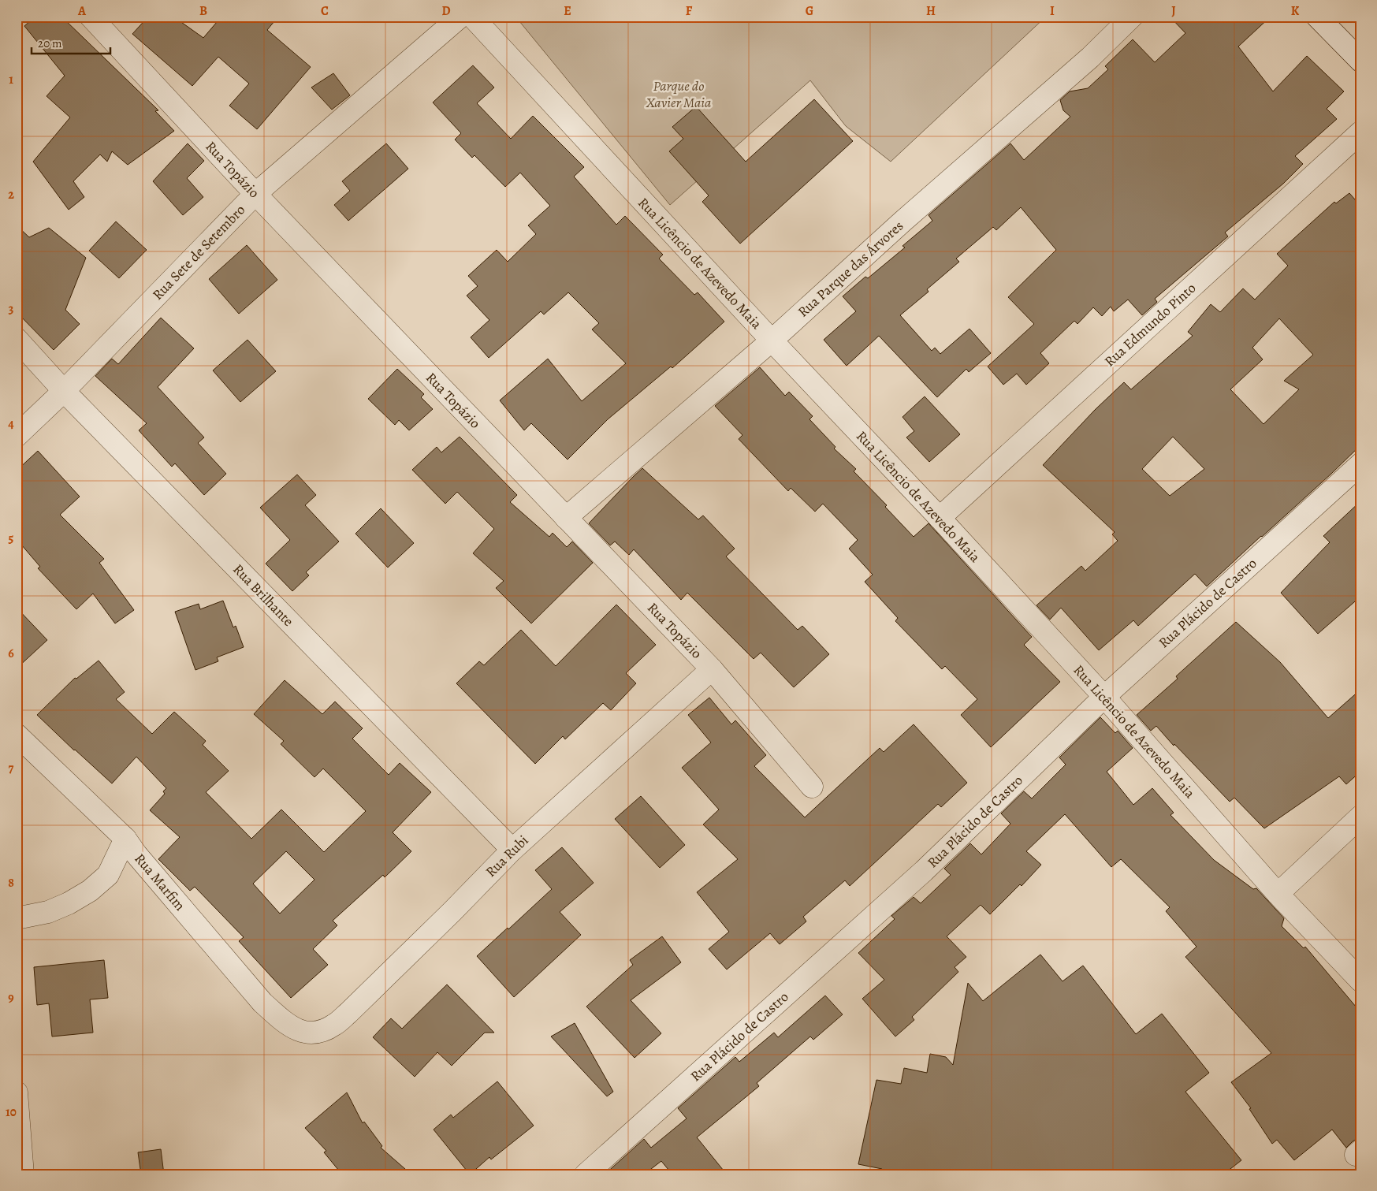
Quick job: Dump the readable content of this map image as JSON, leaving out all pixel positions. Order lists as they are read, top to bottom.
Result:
{
  "streets": {
    "street": [
      "Rua Topázio",
      "Rua Sete de Setembro",
      "Rua Licêncio de Azevedo Maia",
      "Rua Parque das Árvores",
      "Rua Edmundo Pinto",
      "Rua Brilhante",
      "Rua Plácido de Castro",
      "Rua Rubi",
      "Rua Marfim"
    ]
  },
  "crossings": [
    ["Rua Topázio", "Rua Sete de Setembro"],
    ["Rua Topázio", "Rua Parque das Árvores"],
    ["Rua Topázio", "Rua Rubi"],
    ["Rua Sete de Setembro", "Rua Brilhante"],
    ["Rua Licêncio de Azevedo Maia", "Rua Parque das Árvores"],
    ["Rua Licêncio de Azevedo Maia", "Rua Edmundo Pinto"],
    ["Rua Licêncio de Azevedo Maia", "Rua Plácido de Castro"],
    ["Rua Brilhante", "Rua Rubi"],
    ["Rua Rubi", "Rua Marfim"]
  ],
  "parks": ["Parque do Xavier Maia"],
  "scale_bar": "20 m",
  "grid": {
    "columns": [
      "A",
      "B",
      "C",
      "D",
      "E",
      "F",
      "G",
      "H",
      "I",
      "J",
      "K"
    ],
    "rows": [
      "1",
      "2",
      "3",
      "4",
      "5",
      "6",
      "7",
      "8",
      "9",
      "10"
    ]
  }
}
